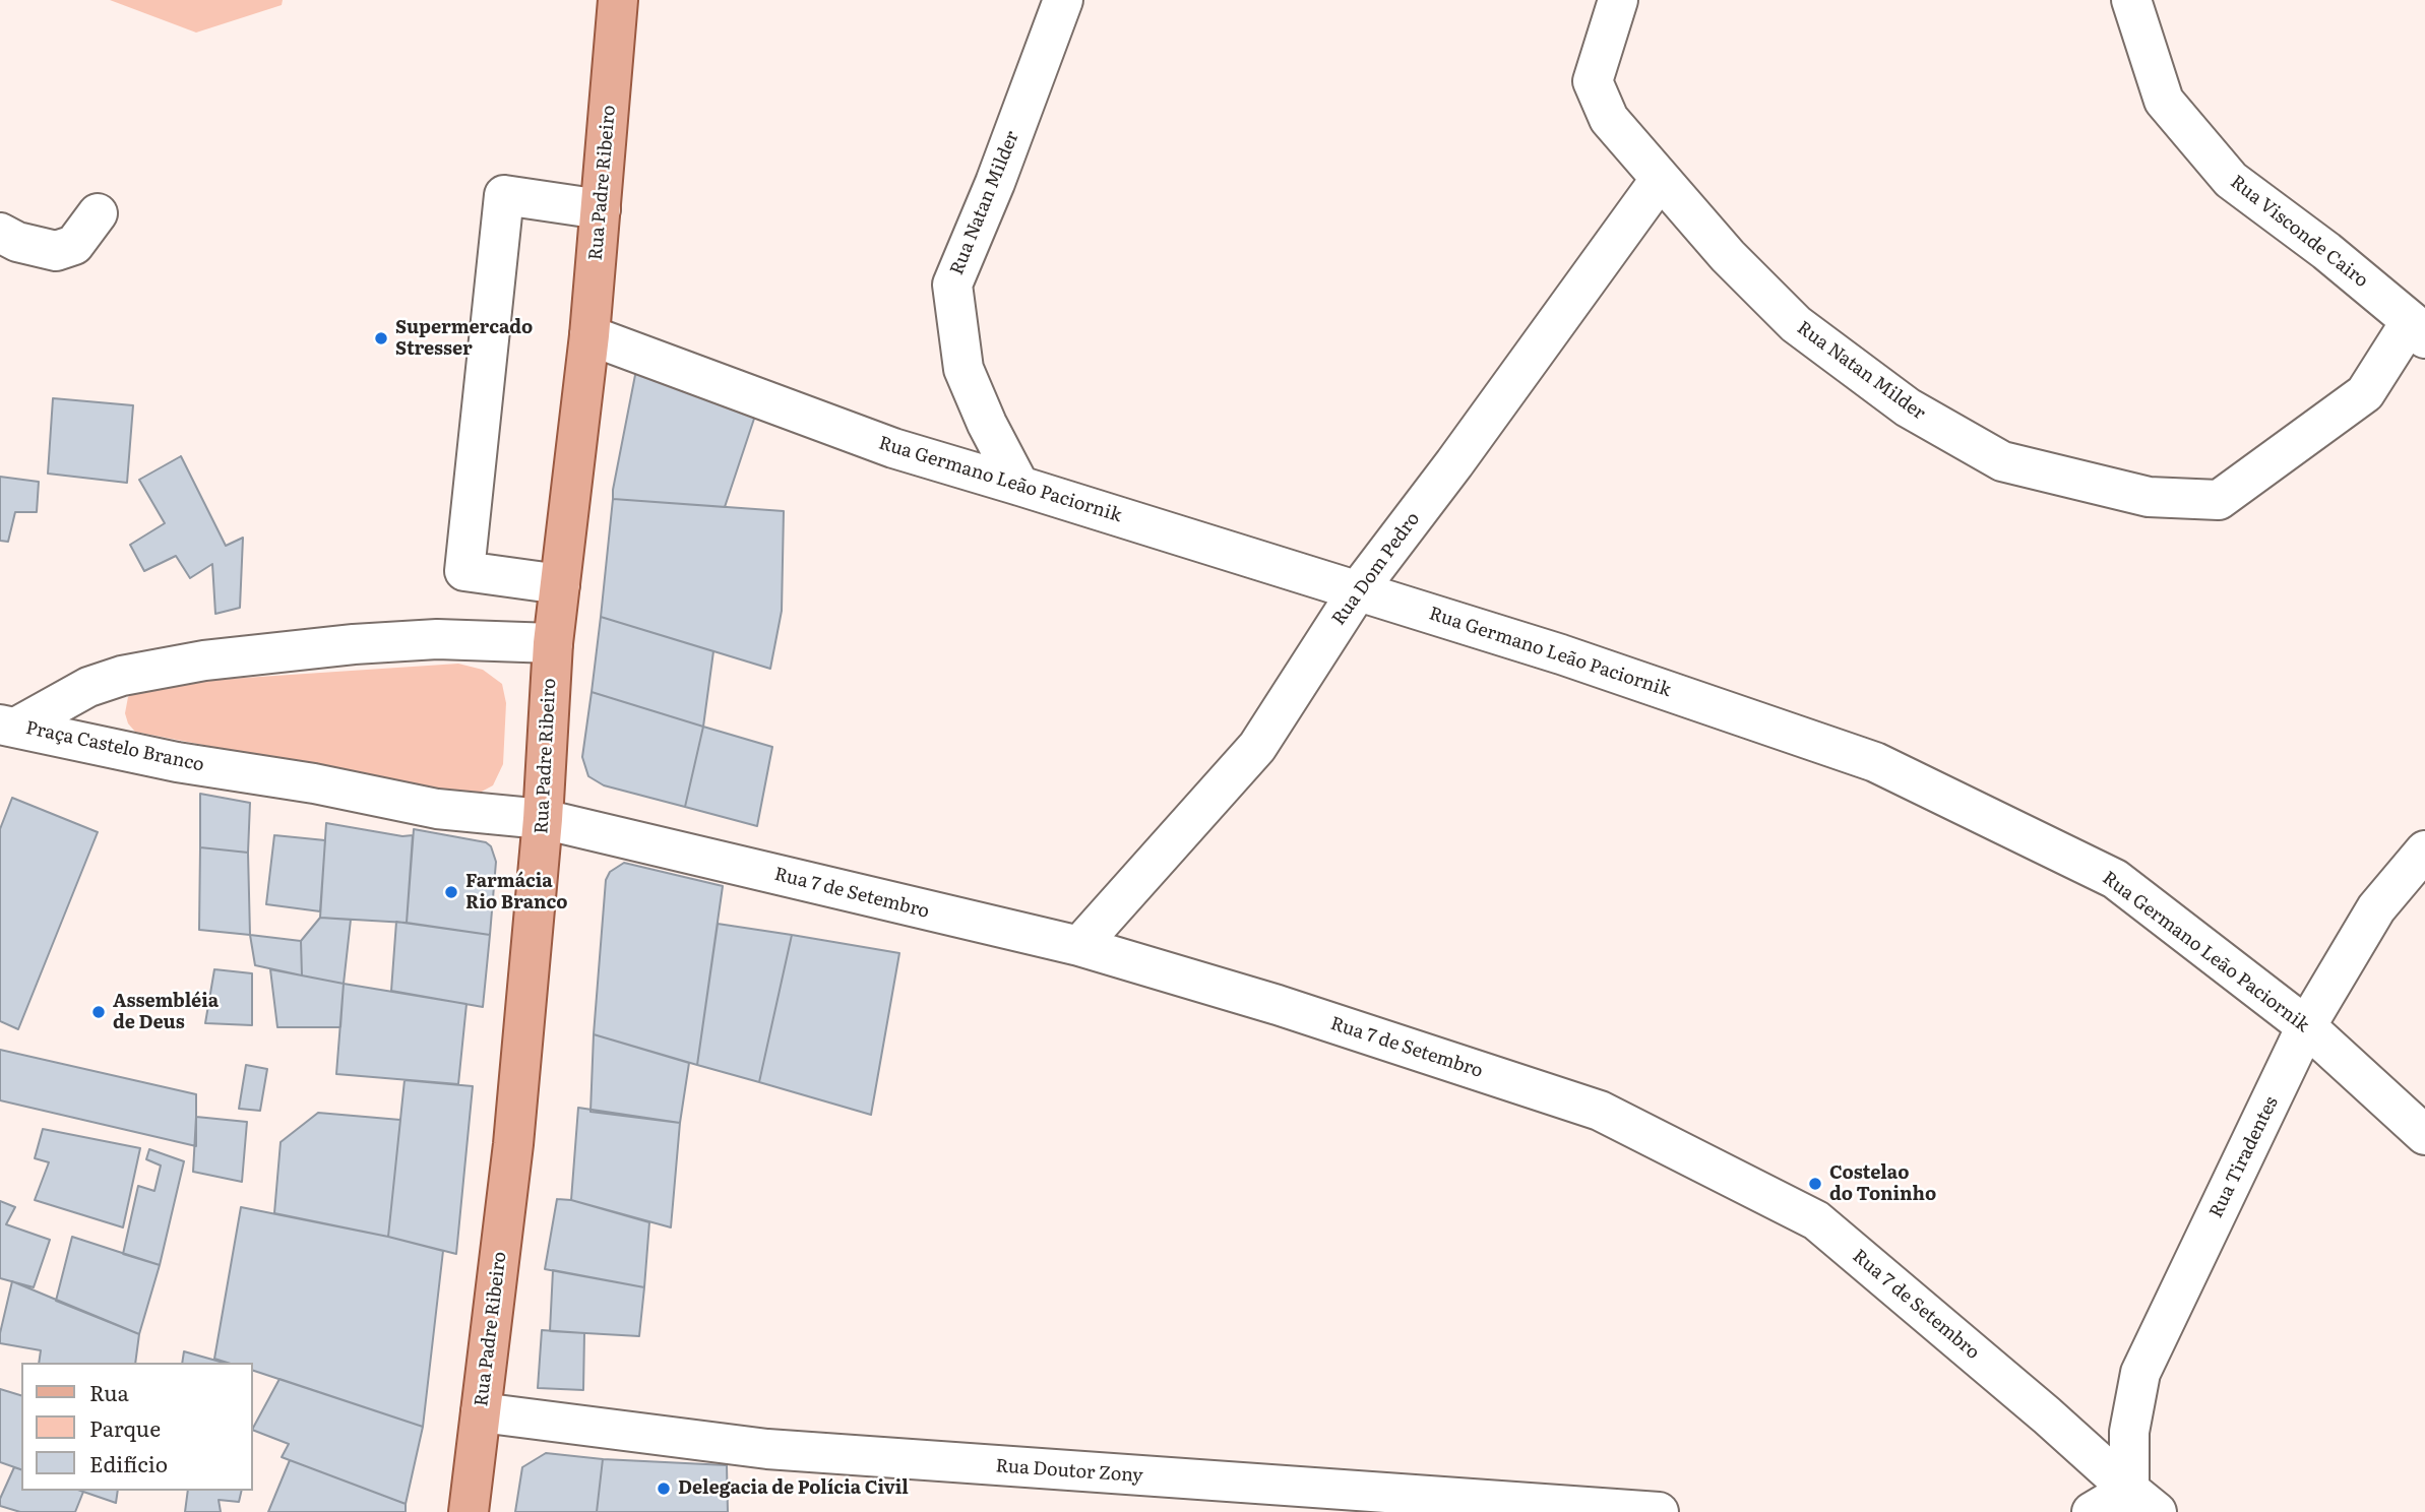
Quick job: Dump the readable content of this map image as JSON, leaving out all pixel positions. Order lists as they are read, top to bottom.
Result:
{
  "streets": {
    "main road": ["Rua Padre Ribeiro"],
    "street": [
      "Rua Natan Milder",
      "Rua Visconde Cairo",
      "Rua Germano Leão Paciornik",
      "Rua Dom Pedro",
      "Praça Castelo Branco",
      "Rua 7 de Setembro",
      "Rua Tiradentes",
      "Rua Doutor Zony"
    ]
  },
  "crossings": [
    ["Rua Padre Ribeiro", "Rua Germano Leão Paciornik"],
    ["Rua Padre Ribeiro", "Praça Castelo Branco"],
    ["Rua Padre Ribeiro", "Rua 7 de Setembro"],
    ["Rua Padre Ribeiro", "Rua Doutor Zony"],
    ["Rua Natan Milder", "Rua Visconde Cairo"],
    ["Rua Natan Milder", "Rua Germano Leão Paciornik"],
    ["Rua Natan Milder", "Rua Dom Pedro"],
    ["Rua Germano Leão Paciornik", "Rua Dom Pedro"],
    ["Rua Germano Leão Paciornik", "Rua Tiradentes"],
    ["Rua Dom Pedro", "Rua 7 de Setembro"],
    ["Praça Castelo Branco", "Rua 7 de Setembro"],
    ["Rua 7 de Setembro", "Rua Tiradentes"]
  ],
  "places": [
    "Supermercado Stresser",
    "Farmácia Rio Branco",
    "Assembléia de Deus",
    "Costelao do Toninho",
    "Delegacia de Polícia Civil"
  ],
  "legend": ["Rua", "Parque", "Edifício"]
}
